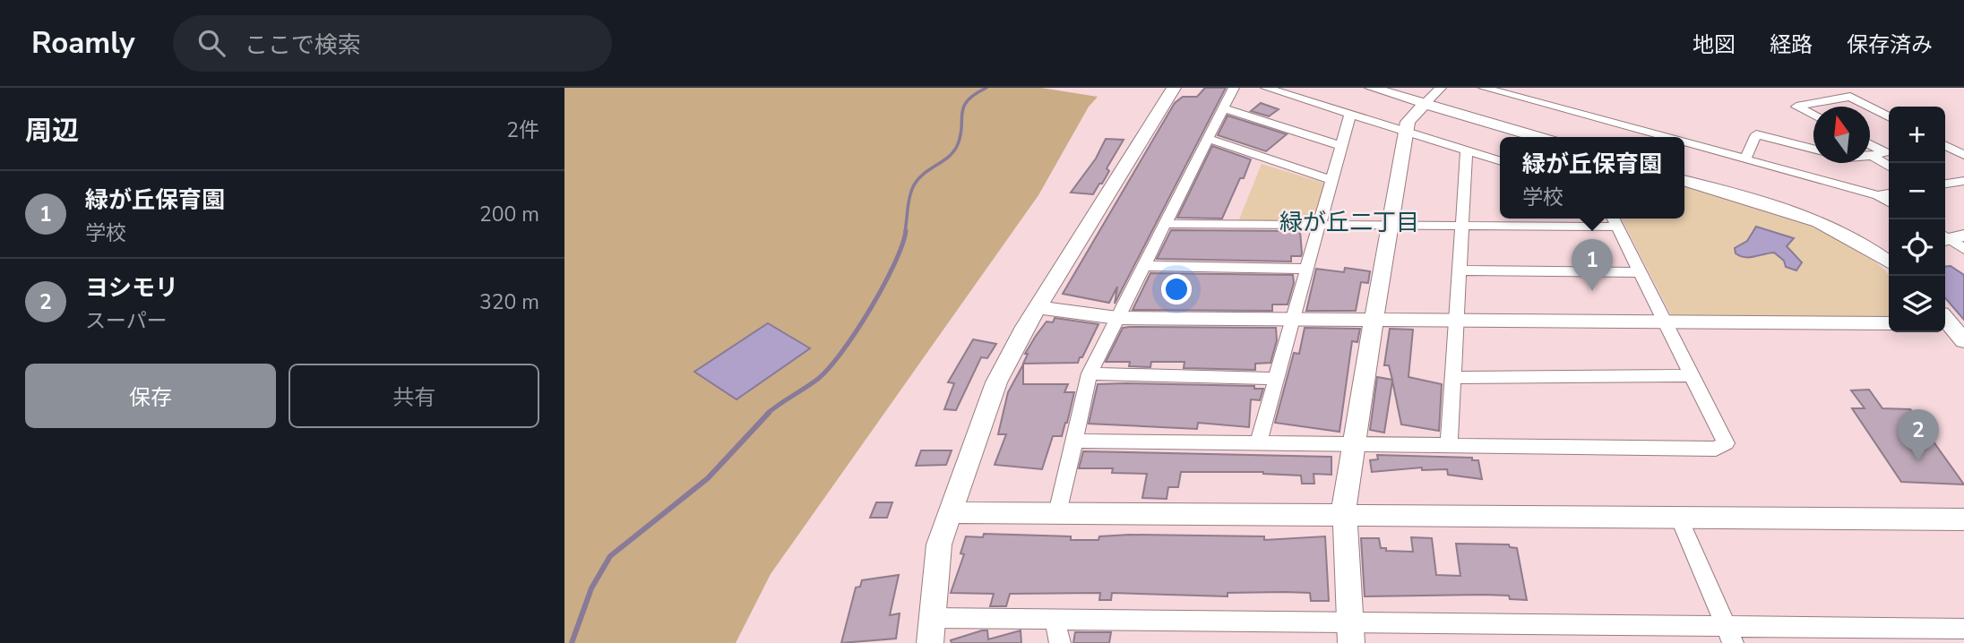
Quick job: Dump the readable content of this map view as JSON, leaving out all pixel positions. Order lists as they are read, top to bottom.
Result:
{
  "districts": ["緑が丘二丁目"],
  "north": "top",
  "page": {
    "header": "Roamly",
    "search": "ここで検索",
    "nav": ["地図", "経路", "保存済み"],
    "heading": ["周辺", "2件"],
    "map_buttons": ["+", "−"],
    "popup": ["緑が丘保育園", "学校"],
    "list": [
      {
        "mark": "1",
        "name": "緑が丘保育園",
        "note": "学校",
        "value": "200 m"
      },
      {
        "mark": "2",
        "name": "ヨシモリ",
        "note": "スーパー",
        "value": "320 m"
      }
    ],
    "pins": ["1", "2"],
    "buttons": ["保存", "共有"]
  }
}
